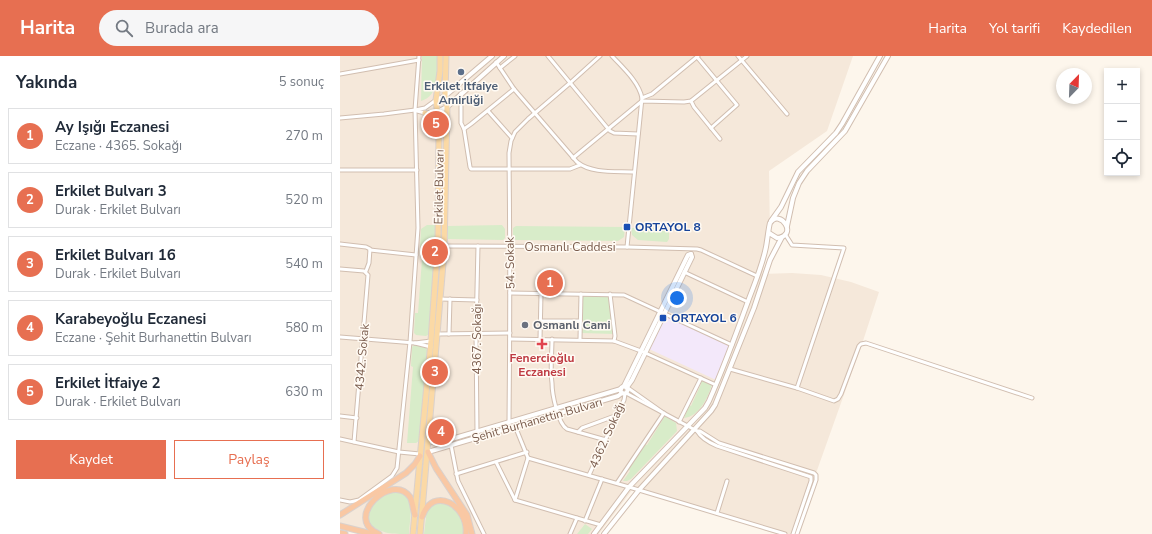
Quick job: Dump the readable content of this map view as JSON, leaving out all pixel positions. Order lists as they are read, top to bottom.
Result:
{
  "streets": {
    "main road": ["Erkilet Bulvarı"],
    "street": [
      "Osmanlı Caddesi",
      "54. Sokak",
      "4367. Sokağı",
      "4342. Sokak",
      "Şehit Burhanettin Bulvarı",
      "4362. Sokağı"
    ]
  },
  "crossings": [
    ["Erkilet Bulvarı", "Osmanlı Caddesi"],
    ["Erkilet Bulvarı", "Şehit Burhanettin Bulvarı"],
    ["Osmanlı Caddesi", "54. Sokak"],
    ["Osmanlı Caddesi", "4367. Sokağı"],
    ["54. Sokak", "Şehit Burhanettin Bulvarı"],
    ["4367. Sokağı", "Şehit Burhanettin Bulvarı"],
    ["Şehit Burhanettin Bulvarı", "4362. Sokağı"]
  ],
  "places": {
    "other": ["Erkilet İtfaiye Amirliği", "Osmanlı Cami"],
    "transit": ["ORTAYOL 8", "ORTAYOL 6"],
    "health": ["Fenercioğlu Eczanesi"]
  },
  "north": "top right",
  "page": {
    "header": "Harita",
    "search": "Burada ara",
    "nav": ["Harita", "Yol tarifi", "Kaydedilen"],
    "heading": ["Yakında", "5 sonuç"],
    "map_buttons": ["+", "−"],
    "list": [
      {
        "mark": "1",
        "name": "Ay Işığı Eczanesi",
        "note": "Eczane · 4365. Sokağı",
        "value": "270 m"
      },
      {
        "mark": "2",
        "name": "Erkilet Bulvarı 3",
        "note": "Durak · Erkilet Bulvarı",
        "value": "520 m"
      },
      {
        "mark": "3",
        "name": "Erkilet Bulvarı 16",
        "note": "Durak · Erkilet Bulvarı",
        "value": "540 m"
      },
      {
        "mark": "4",
        "name": "Karabeyoğlu Eczanesi",
        "note": "Eczane · Şehit Burhanettin Bulvarı",
        "value": "580 m"
      },
      {
        "mark": "5",
        "name": "Erkilet İtfaiye 2",
        "note": "Durak · Erkilet Bulvarı",
        "value": "630 m"
      }
    ],
    "pins": [
      "5",
      "2",
      "1",
      "3",
      "4"
    ],
    "buttons": ["Kaydet", "Paylaş"]
  }
}
